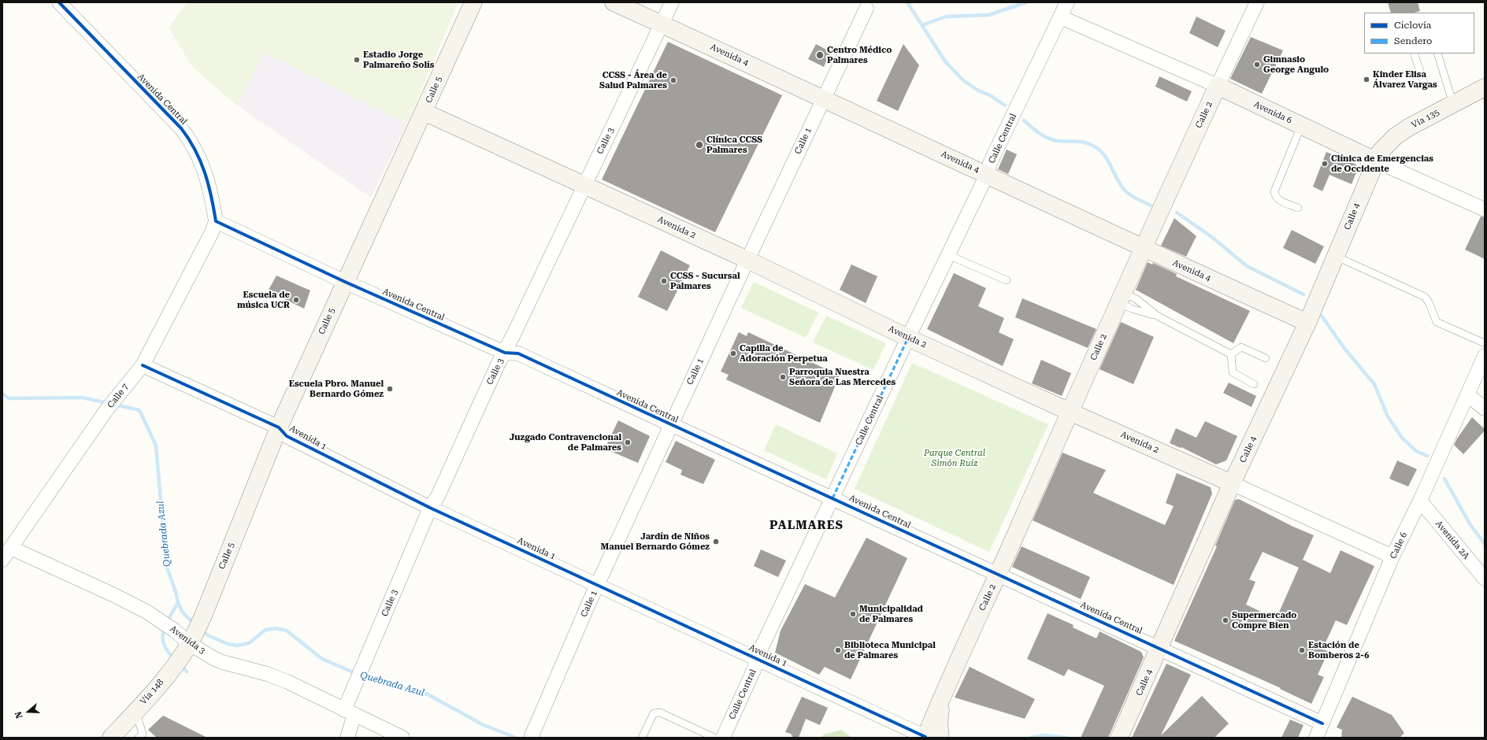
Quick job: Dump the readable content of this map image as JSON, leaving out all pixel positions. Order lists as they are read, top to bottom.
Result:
{
  "streets": {
    "main road": [
      "Avenida 4",
      "Calle 5",
      "Avenida 6",
      "Calle 2",
      "Vía 135",
      "Calle 4",
      "Avenida 2",
      "Vía 148"
    ],
    "street": [
      "Avenida Central",
      "Calle Central",
      "Calle 3",
      "Calle 1",
      "Calle 7",
      "Avenida 1",
      "Avenida 2A",
      "Calle 6",
      "Avenida 3"
    ]
  },
  "crossings": [
    ["Avenida 4", "Calle 2"],
    ["Avenida 4", "Calle Central"],
    ["Avenida 4", "Calle 3"],
    ["Avenida 4", "Calle 1"],
    ["Avenida 4", "Calle 4"],
    ["Calle 5", "Avenida Central"],
    ["Calle 5", "Avenida 2"],
    ["Calle 5", "Avenida 1"],
    ["Calle 5", "Avenida 3"],
    ["Calle 5", "Vía 148"],
    ["Avenida Central", "Calle 2"],
    ["Avenida Central", "Calle Central"],
    ["Avenida Central", "Calle 3"],
    ["Avenida Central", "Calle 1"],
    ["Avenida Central", "Calle 4"],
    ["Avenida Central", "Calle 7"],
    ["Avenida Central", "Calle 6"],
    ["Avenida 6", "Calle 2"],
    ["Avenida 6", "Vía 135"],
    ["Avenida 6", "Calle Central"],
    ["Avenida 6", "Calle 4"],
    ["Calle 2", "Avenida 2"],
    ["Calle 2", "Avenida 1"],
    ["Vía 135", "Calle 4"],
    ["Calle Central", "Avenida 2"],
    ["Calle Central", "Avenida 1"],
    ["Calle 3", "Avenida 2"],
    ["Calle 3", "Avenida 1"],
    ["Calle 3", "Avenida 3"],
    ["Calle 1", "Avenida 2"],
    ["Calle 1", "Avenida 1"],
    ["Calle 4", "Avenida 2"],
    ["Avenida 2", "Calle 6"],
    ["Calle 7", "Avenida 1"],
    ["Calle 7", "Avenida 3"],
    ["Avenida 2A", "Calle 6"],
    ["Avenida 3", "Vía 148"]
  ],
  "districts": ["PALMARES"],
  "water": ["Quebrada Azul"],
  "parks": ["Parque Central Simón Ruíz"],
  "places": [
    "Centro Médico Palmares",
    "Estadio Jorge Palmareño Solís",
    "Gimnasio George Angulo",
    "Kinder Elisa Álvarez Vargas",
    "CCSS - Área de Salud Palmares",
    "Clínica CCSS Palmares",
    "Clínica de Emergencias de Occidente",
    "CCSS - Sucursal Palmares",
    "Escuela de música UCR",
    "Capilla de Adoración Perpetua",
    "Parroquia Nuestra Señora de Las Mercedes",
    "Escuela Pbro. Manuel Bernardo Gómez",
    "Juzgado Contravencional de Palmares",
    "Jardín de Niños Manuel Bernardo Gómez",
    "Municipalidad de Palmares",
    "Supermercado Compre Bien",
    "Biblioteca Municipal de Palmares",
    "Estación de Bomberos 2-6"
  ],
  "legend": ["Ciclovía", "Sendero"],
  "north": "left"
}
